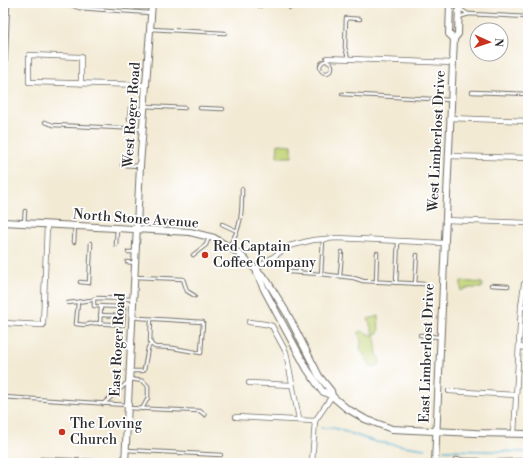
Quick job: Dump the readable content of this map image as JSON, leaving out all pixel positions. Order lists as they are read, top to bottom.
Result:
{
  "streets": {
    "street": [
      "West Roger Road",
      "West Limberlost Drive",
      "North Stone Avenue",
      "East Roger Road",
      "East Limberlost Drive"
    ]
  },
  "crossings": [
    ["West Roger Road", "North Stone Avenue"],
    ["West Roger Road", "East Roger Road"],
    ["West Limberlost Drive", "East Limberlost Drive"],
    ["North Stone Avenue", "East Roger Road"],
    ["North Stone Avenue", "East Limberlost Drive"]
  ],
  "places": ["Red Captain Coffee Company", "The Loving Church"],
  "north": "right"
}
